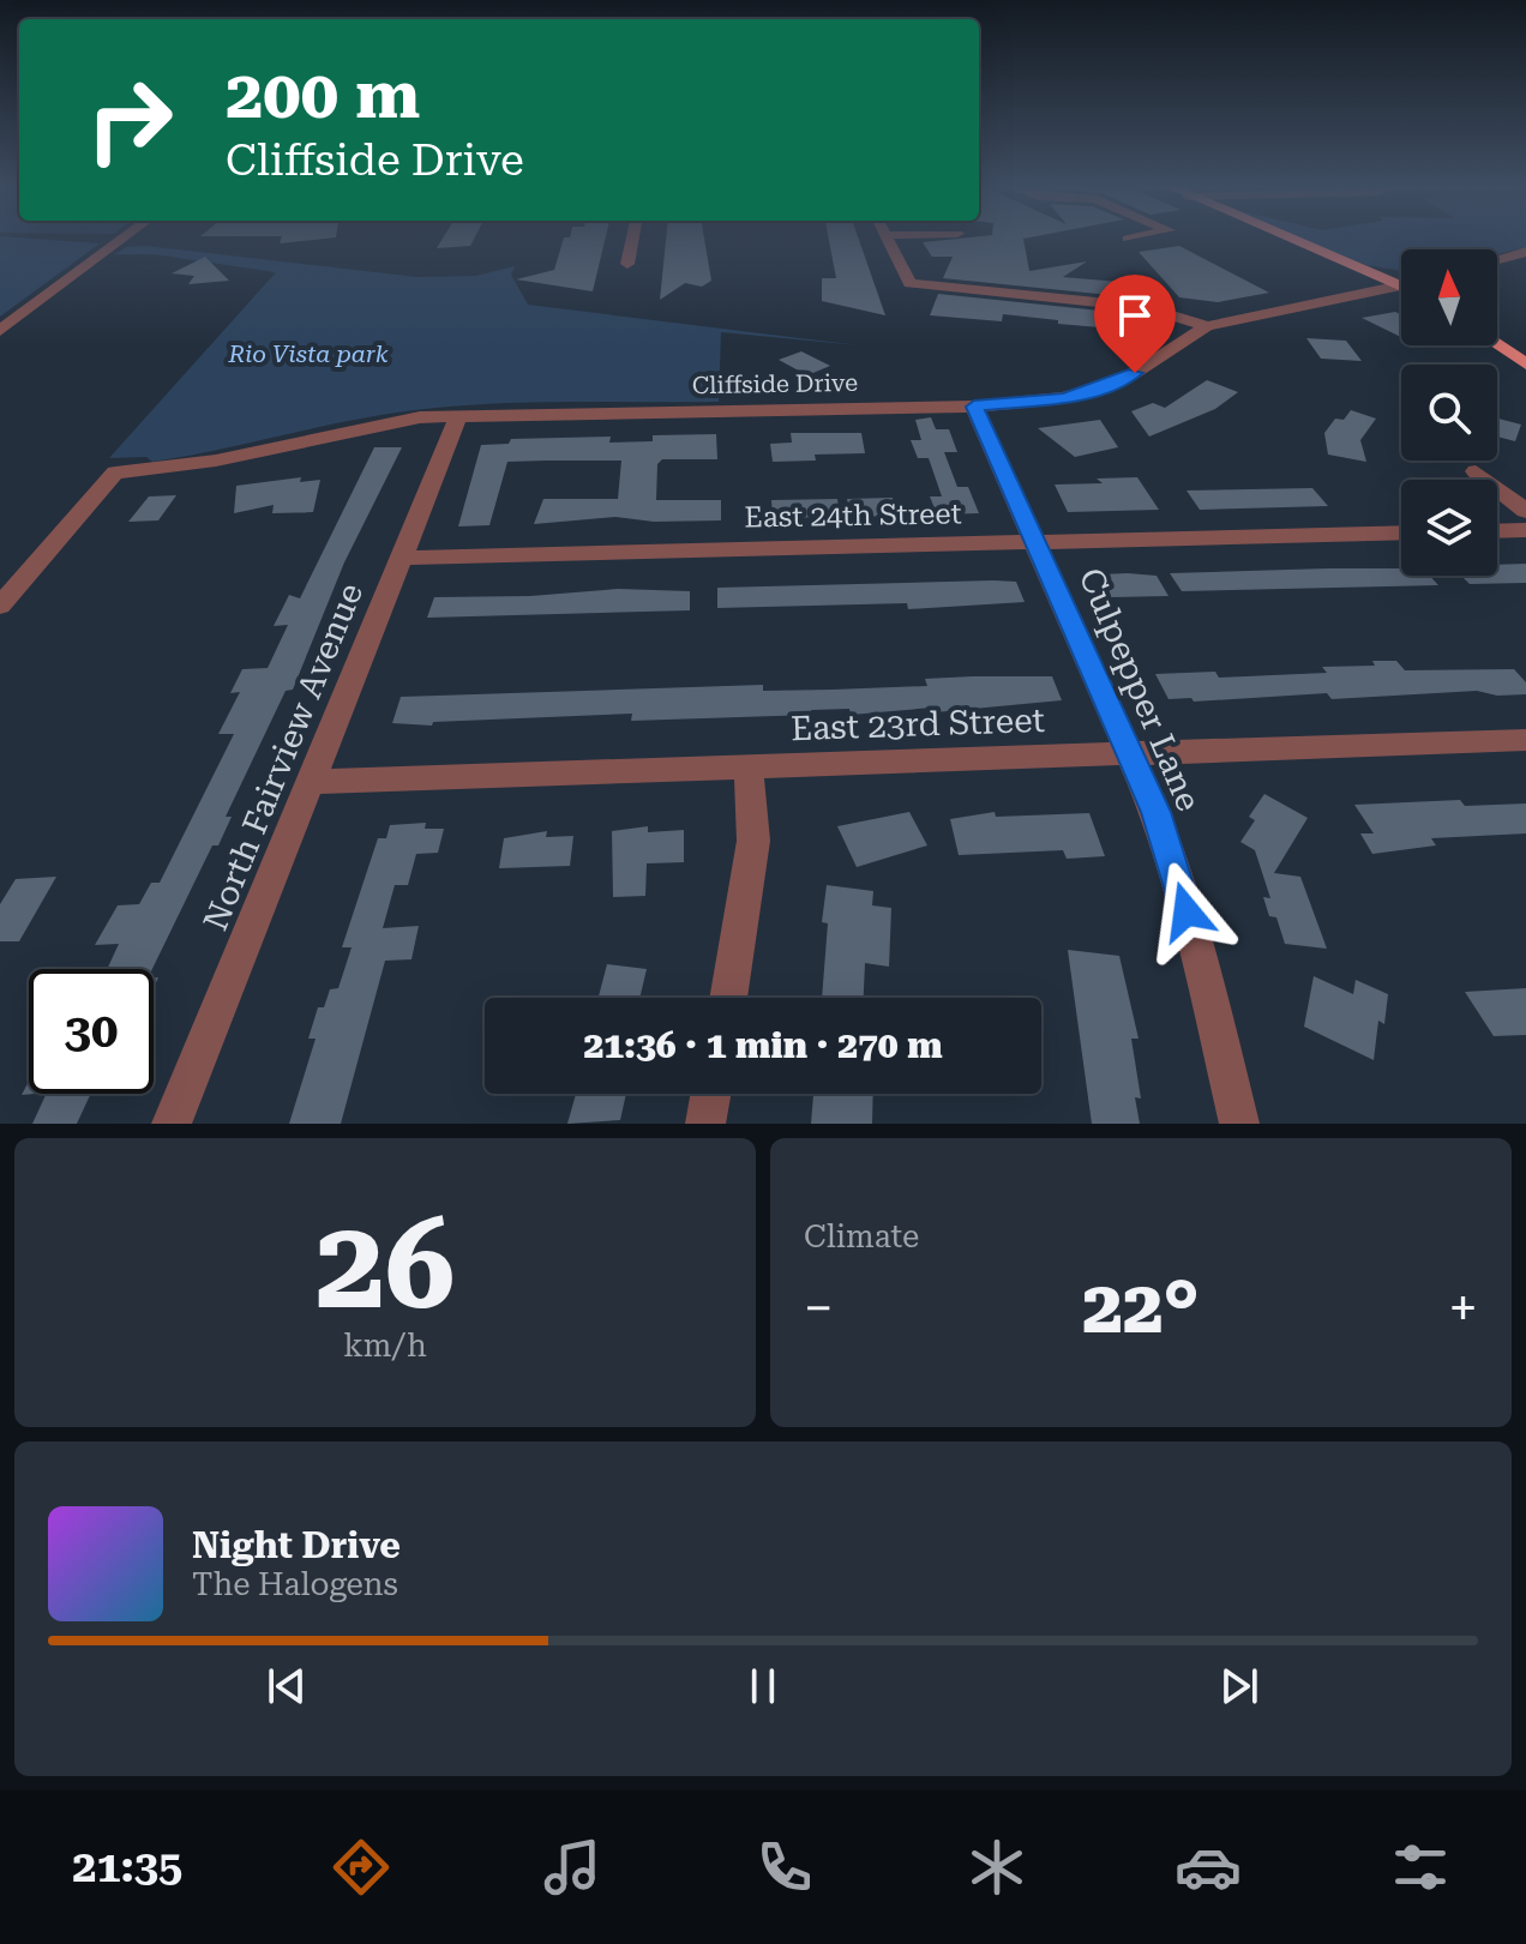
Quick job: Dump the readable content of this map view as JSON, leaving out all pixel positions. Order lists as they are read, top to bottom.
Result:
{
  "streets": {
    "street": [
      "Cliffside Drive",
      "East 24th Street",
      "Culpepper Lane",
      "East 23rd Street",
      "North Fairview Avenue"
    ]
  },
  "crossings": [
    ["Cliffside Drive", "Culpepper Lane"],
    ["Cliffside Drive", "North Fairview Avenue"],
    ["East 24th Street", "Culpepper Lane"],
    ["East 24th Street", "North Fairview Avenue"],
    ["Culpepper Lane", "East 23rd Street"],
    ["East 23rd Street", "North Fairview Avenue"]
  ],
  "parks": ["Rio Vista park"],
  "north": "top",
  "page": {
    "turn": ["200 m", "Cliffside Drive"],
    "limit": "30",
    "trip": "21:36 · 1 min · 270 m",
    "tile": [
      ["26", "km/h"],
      "Climate"
    ],
    "heat": ["−", "22°", "+"],
    "song": ["Night Drive", "The Halogens"],
    "tabs": "21:35"
  }
}
